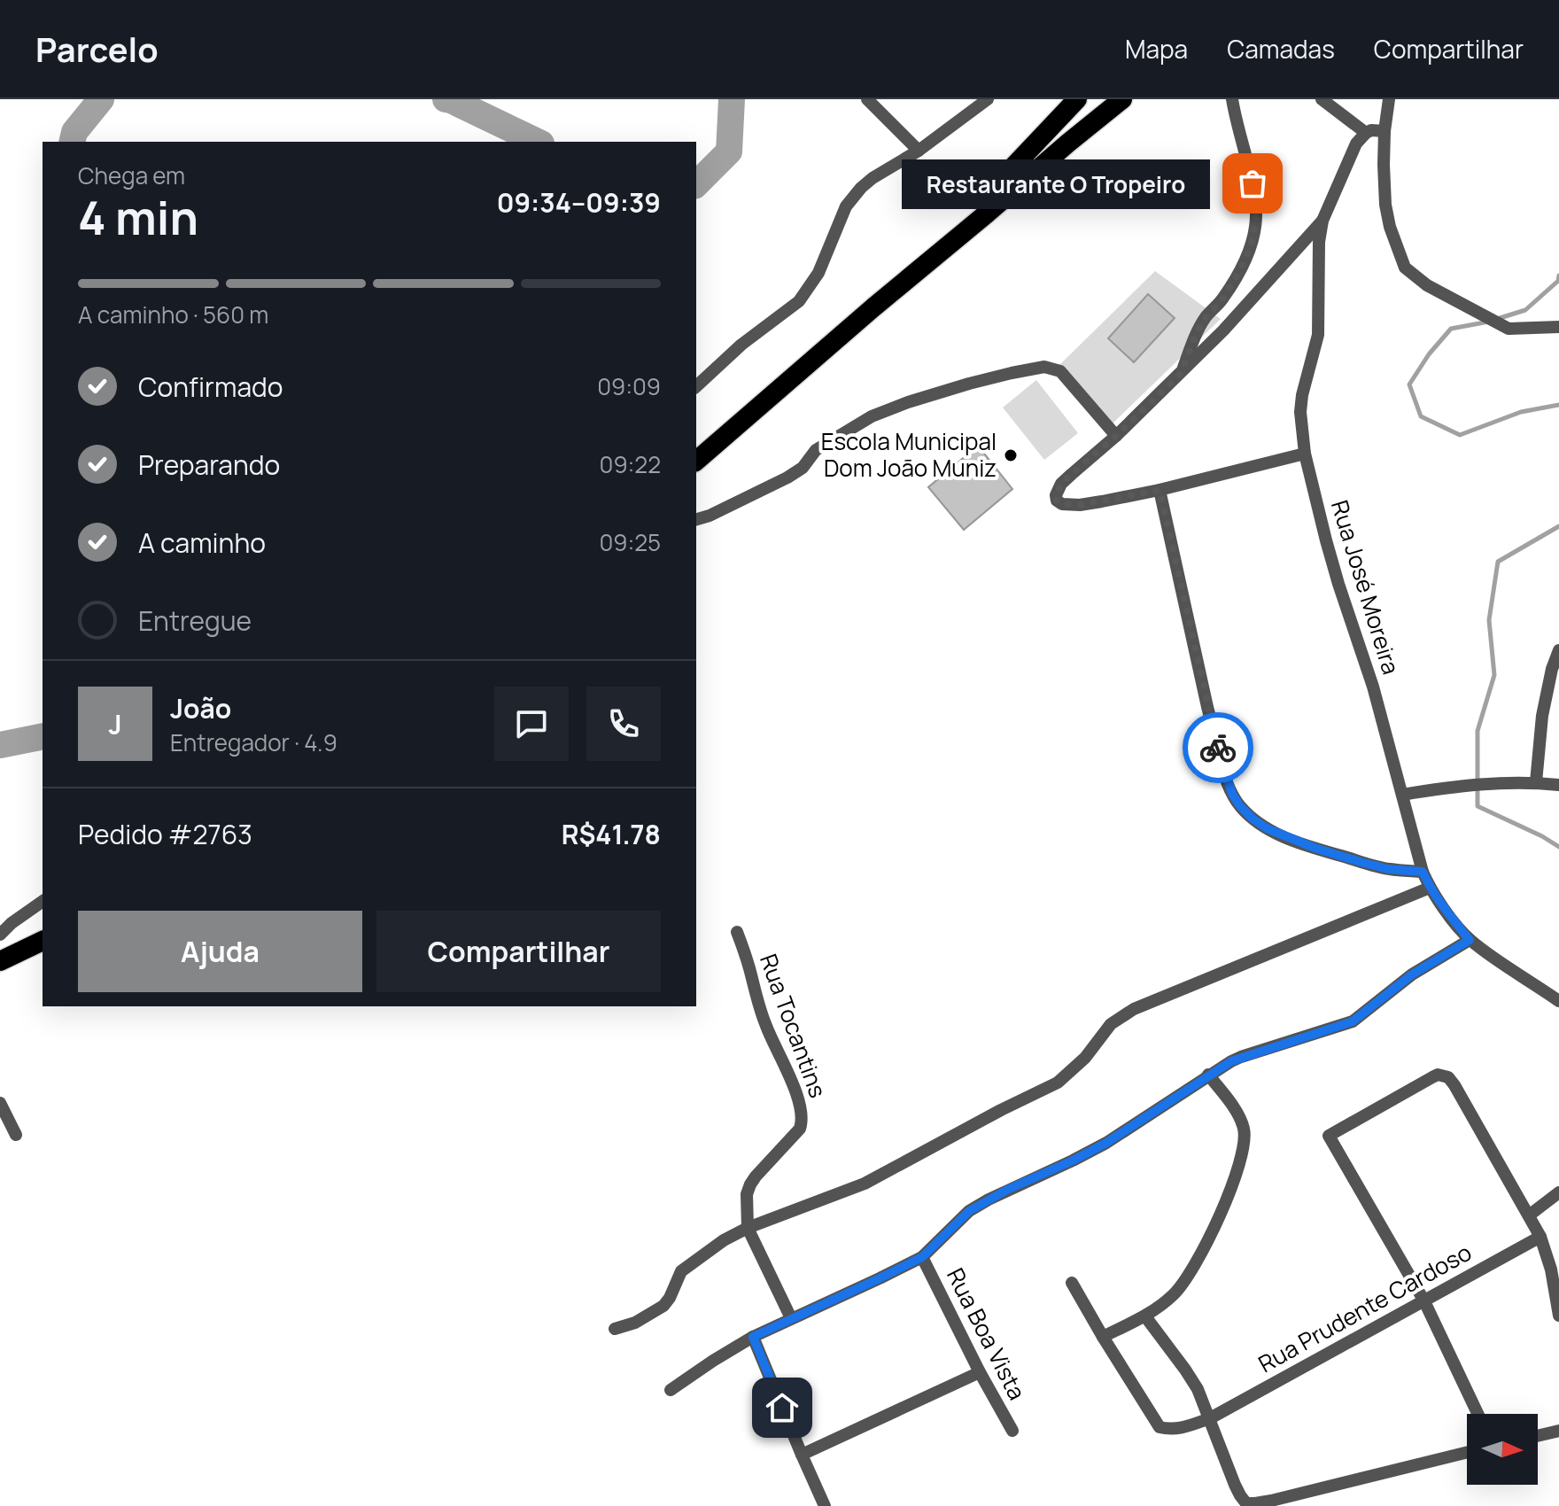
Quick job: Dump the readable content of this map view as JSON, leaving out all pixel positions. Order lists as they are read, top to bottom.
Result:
{
  "streets": {
    "street": [
      "Rua José Moreira",
      "Rua Tocantins",
      "Rua Prudente Cardoso",
      "Rua Boa Vista"
    ]
  },
  "places": ["Restaurante O Tropeiro", "Escola Municipal Dom João Muniz"],
  "north": "right",
  "page": {
    "header": "Parcelo",
    "nav": ["Mapa", "Camadas", "Compartilhar"],
    "heading": ["4 min", "Chega em", "09:34–09:39"],
    "panel": [
      "João",
      "Entregador · 4.9",
      "Pedido #2763",
      "R$41.78"
    ],
    "bubble": "Restaurante O Tropeiro",
    "bar": "A caminho · 560 m",
    "list": [
      ["Confirmado", "09:09"],
      ["Preparando", "09:22"],
      ["A caminho", "09:25"],
      "Entregue"
    ],
    "round": "J",
    "buttons": ["Ajuda", "Compartilhar"]
  }
}
